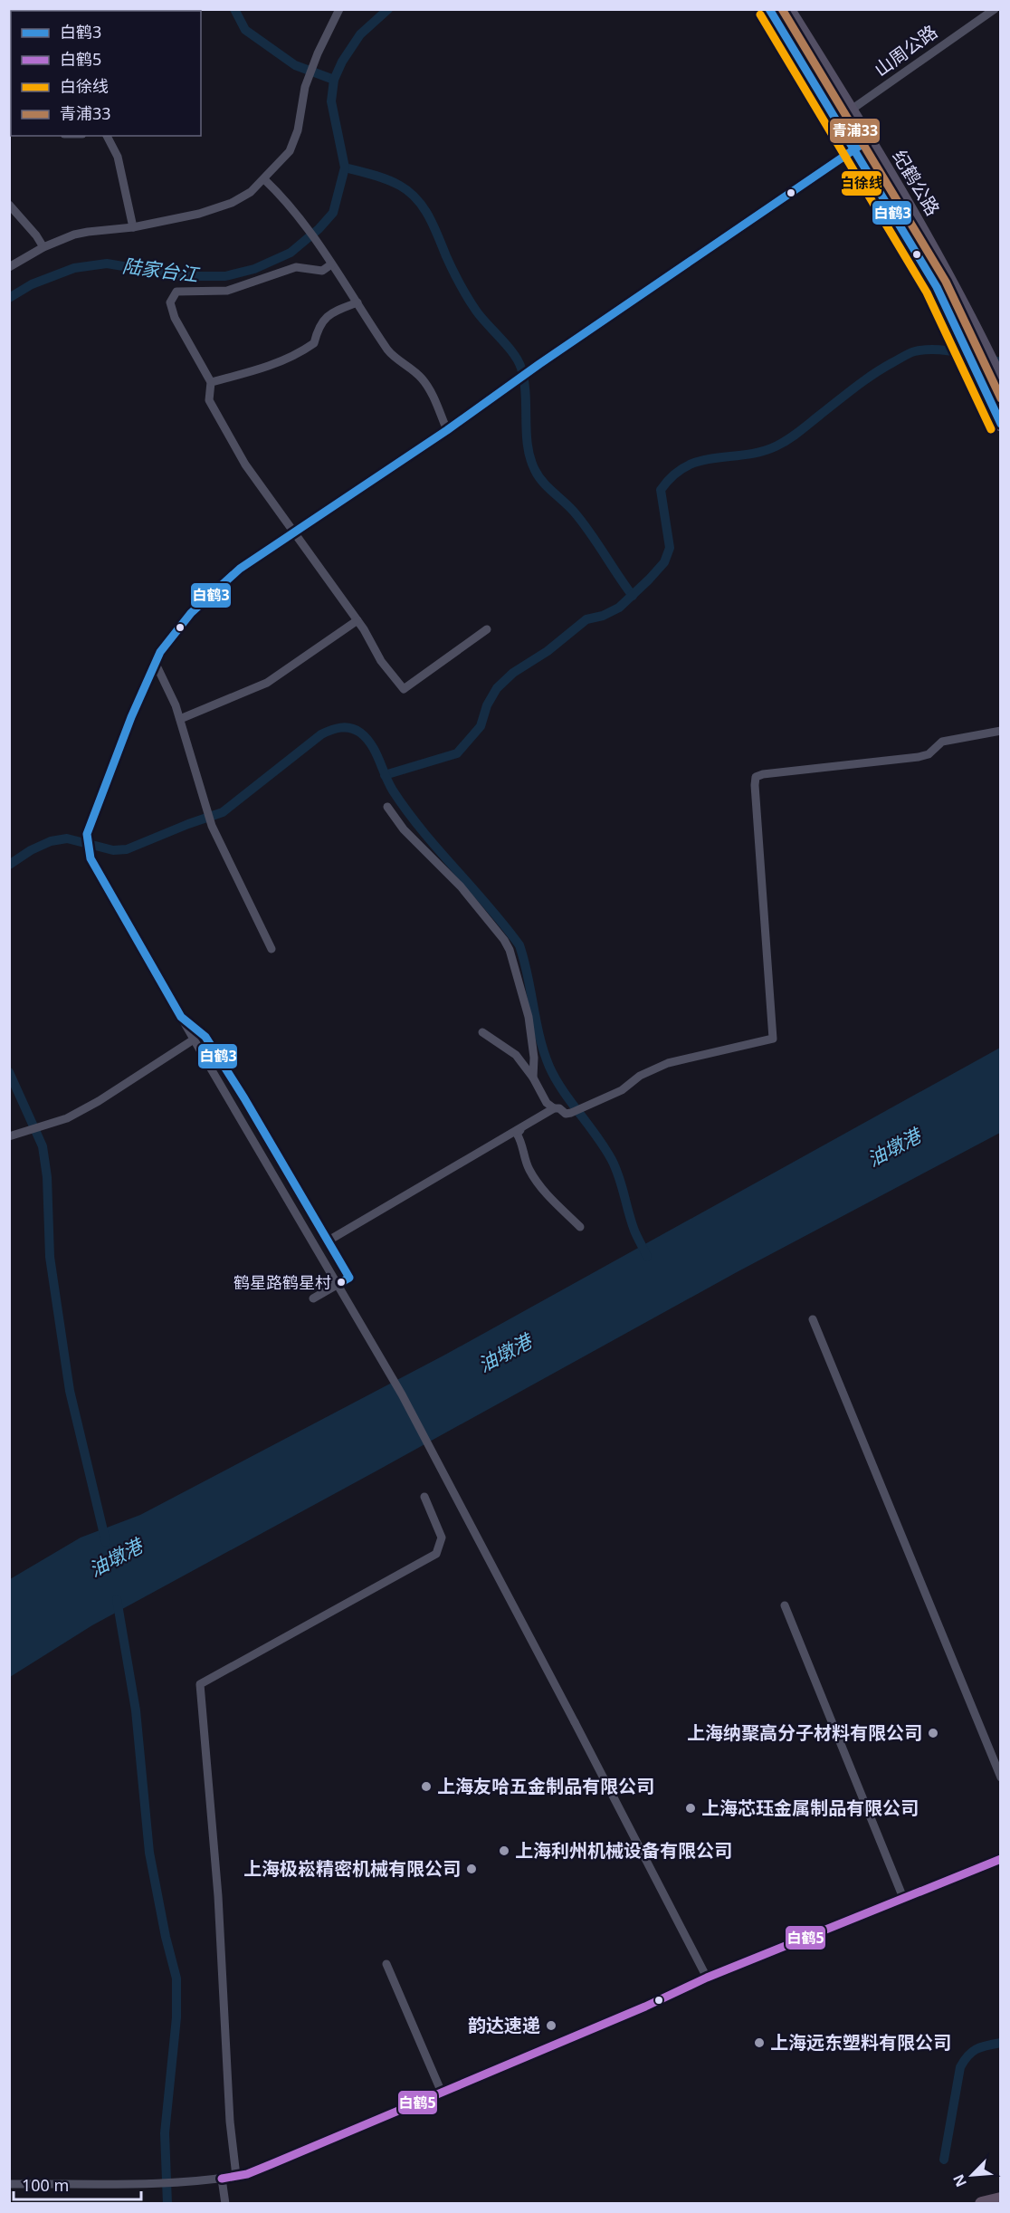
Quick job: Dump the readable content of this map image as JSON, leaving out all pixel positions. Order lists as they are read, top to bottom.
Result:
{
  "streets": {
    "main road": ["纪鹤公路"],
    "street": ["山周公路"]
  },
  "crossings": [
    ["山周公路", "纪鹤公路"]
  ],
  "water": ["陆家台江", "油墩港"],
  "places": [
    "鹤星路鹤星村",
    "上海纳聚高分子材料有限公司",
    "上海友哈五金制品有限公司",
    "上海芯珏金属制品有限公司",
    "上海利州机械设备有限公司",
    "上海极崧精密机械有限公司",
    "韵达速递",
    "上海远东塑料有限公司"
  ],
  "lines": [
    "transit line 白鹤3",
    "transit line 青浦33",
    "transit line 白徐线",
    "transit line 白鹤5"
  ],
  "legend": [
    "白鹤3",
    "白鹤5",
    "白徐线",
    "青浦33"
  ],
  "scale_bar": "100 m",
  "north": "bottom left"
}
